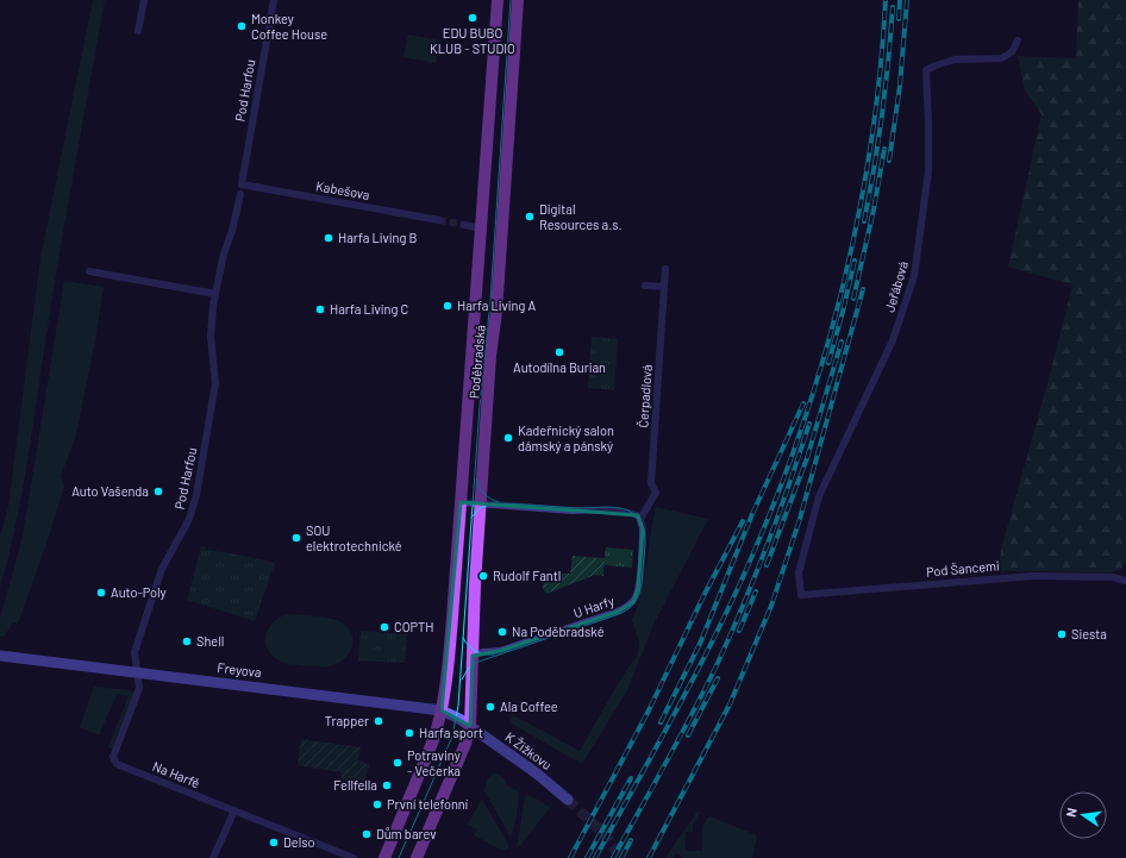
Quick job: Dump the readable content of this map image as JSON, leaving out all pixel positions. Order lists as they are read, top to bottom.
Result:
{
  "streets": {
    "main road": ["Poděbradská", "Freyova", "K Žižkovu"],
    "street": [
      "Pod Harfou",
      "Kabešova",
      "Jeřábová",
      "Čerpadlová",
      "Pod Šancemi",
      "U Harfy",
      "Na Harfě"
    ]
  },
  "crossings": [
    ["Pod Harfou", "Kabešova"],
    ["Pod Harfou", "Freyova"],
    ["Pod Harfou", "Na Harfě"],
    ["Jeřábová", "Pod Šancemi"],
    ["Poděbradská", "U Harfy"],
    ["Poděbradská", "Freyova"],
    ["Poděbradská", "K Žižkovu"],
    ["Čerpadlová", "U Harfy"],
    ["Freyova", "K Žižkovu"]
  ],
  "places": [
    "EDU BUBO KLUB - STUDIO",
    "Monkey Coffee House",
    "Digital Resources a.s.",
    "Harfa Living B",
    "Harfa Living A",
    "Harfa Living C",
    "Autodílna Burian",
    "Kadeřnický salon dámský a pánský",
    "Auto Vašenda",
    "SOU elektrotechnické",
    "Rudolf Fantl",
    "Auto-Poly",
    "COPTH",
    "Na Poděbradské",
    "Siesta",
    "Shell",
    "Ala Coffee",
    "Trapper",
    "Harfa sport",
    "Potraviny - Večerka",
    "Fellfella",
    "První telefonní",
    "Dům barev",
    "Delso"
  ],
  "north": "left"
}
